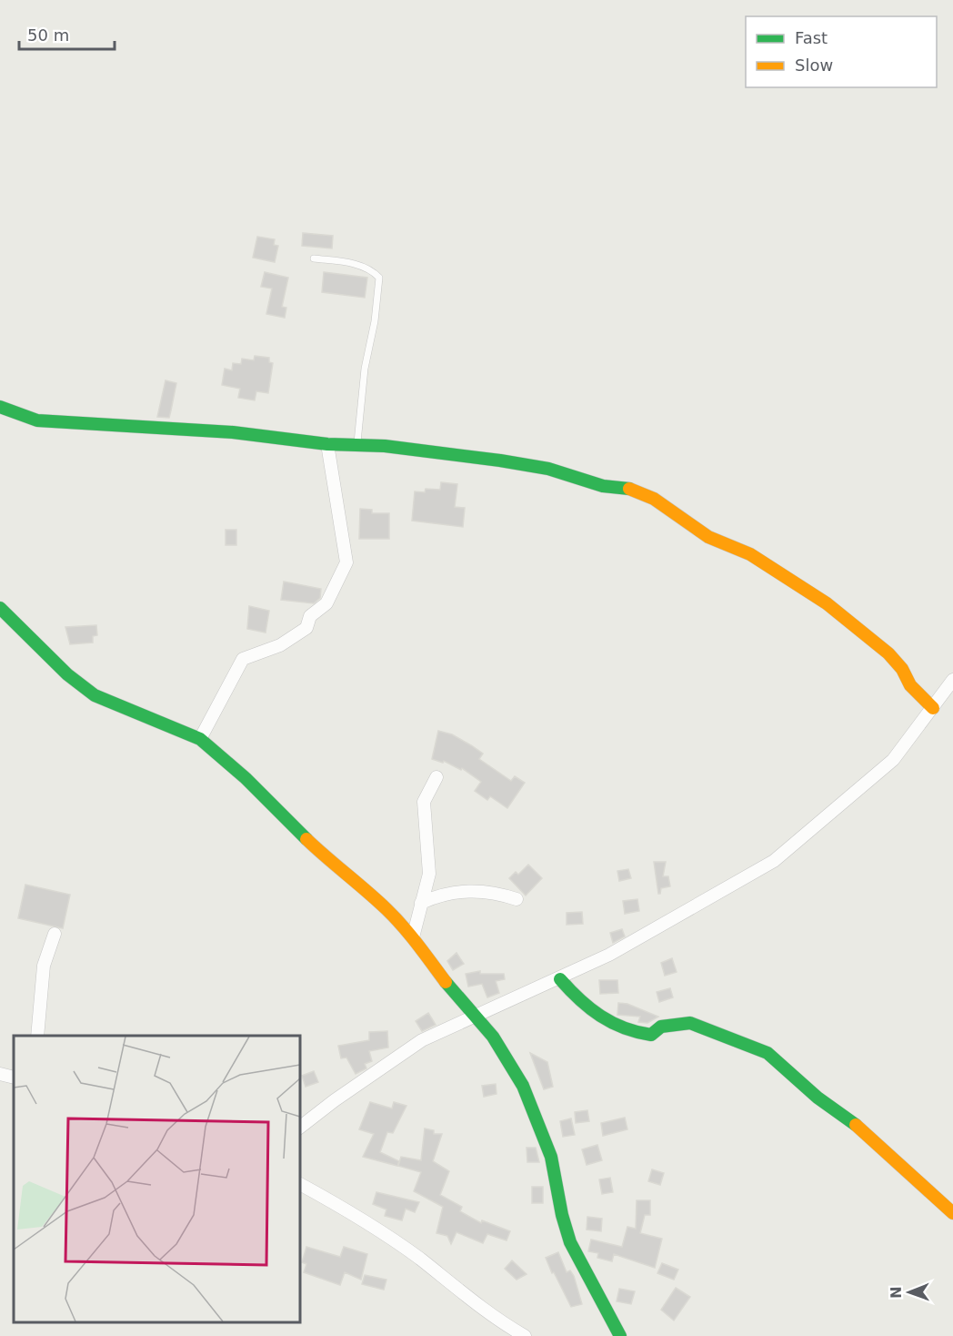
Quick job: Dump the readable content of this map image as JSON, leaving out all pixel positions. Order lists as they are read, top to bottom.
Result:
{
  "legend": ["Fast", "Slow"],
  "scale_bar": "50 m",
  "north": "left"
}
